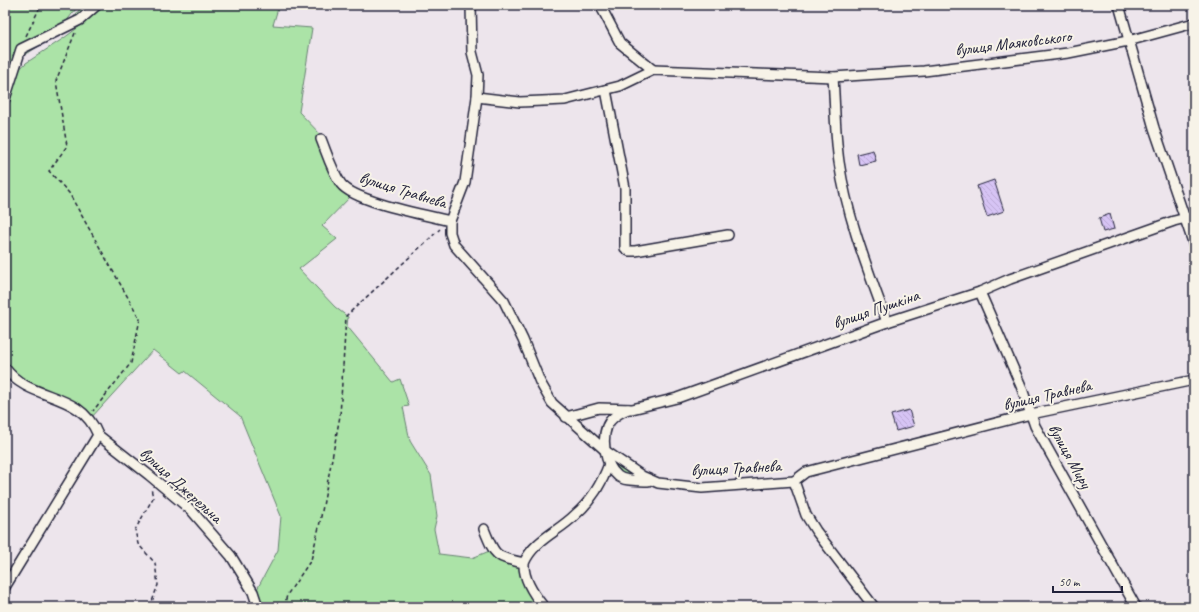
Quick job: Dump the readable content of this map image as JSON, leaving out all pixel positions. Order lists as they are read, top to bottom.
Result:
{
  "streets": {
    "street": [
      "вулиця Маяковського",
      "вулиця Травнева",
      "вулиця Пушкіна",
      "вулиця Миру",
      "вулиця Джерельна"
    ]
  },
  "crossings": [
    ["вулиця Травнева", "вулиця Пушкіна"],
    ["вулиця Травнева", "вулиця Миру"],
    ["вулиця Пушкіна", "вулиця Миру"]
  ],
  "scale_bar": "50 m"
}
